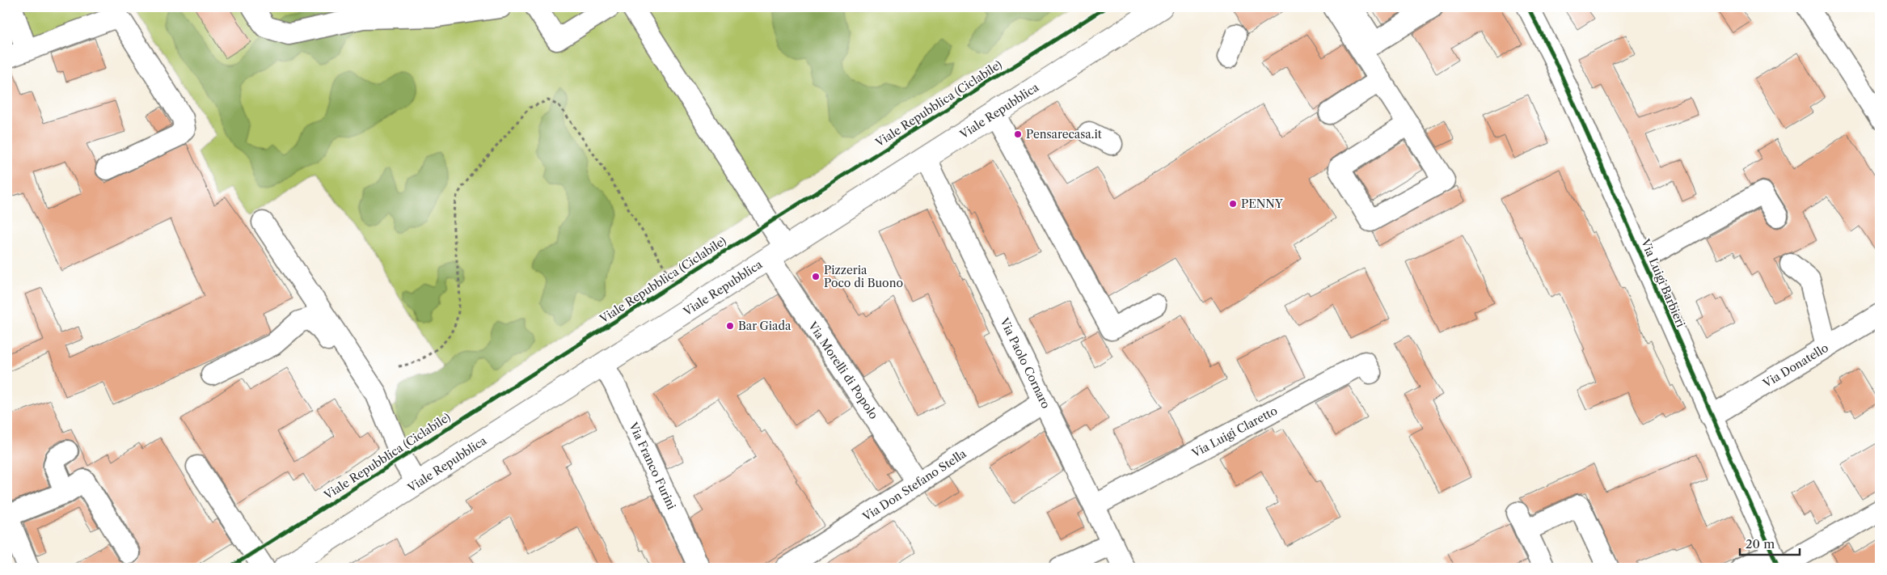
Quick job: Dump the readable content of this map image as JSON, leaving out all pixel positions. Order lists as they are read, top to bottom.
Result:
{
  "streets": {
    "main road": ["Viale Repubblica"],
    "street": [
      "Via Luigi Barbieri",
      "Via Paolo Cornaro",
      "Via Donatello",
      "Via Morelli di Popolo",
      "Via Luigi Claretto",
      "Via Franco Furini",
      "Via Don Stefano Stella"
    ],
    "cycle path": ["Viale Repubblica (Ciclabile)"]
  },
  "crossings": [
    ["Viale Repubblica", "Via Paolo Cornaro"],
    ["Viale Repubblica", "Via Morelli di Popolo"],
    ["Viale Repubblica", "Via Franco Furini"],
    ["Via Luigi Barbieri", "Via Donatello"],
    ["Via Paolo Cornaro", "Via Luigi Claretto"],
    ["Via Paolo Cornaro", "Via Don Stefano Stella"],
    ["Via Morelli di Popolo", "Via Don Stefano Stella"]
  ],
  "places": [
    "Pensarecasa.it",
    "PENNY",
    "Pizzeria Poco di Buono",
    "Bar Giada"
  ],
  "scale_bar": "20 m"
}
